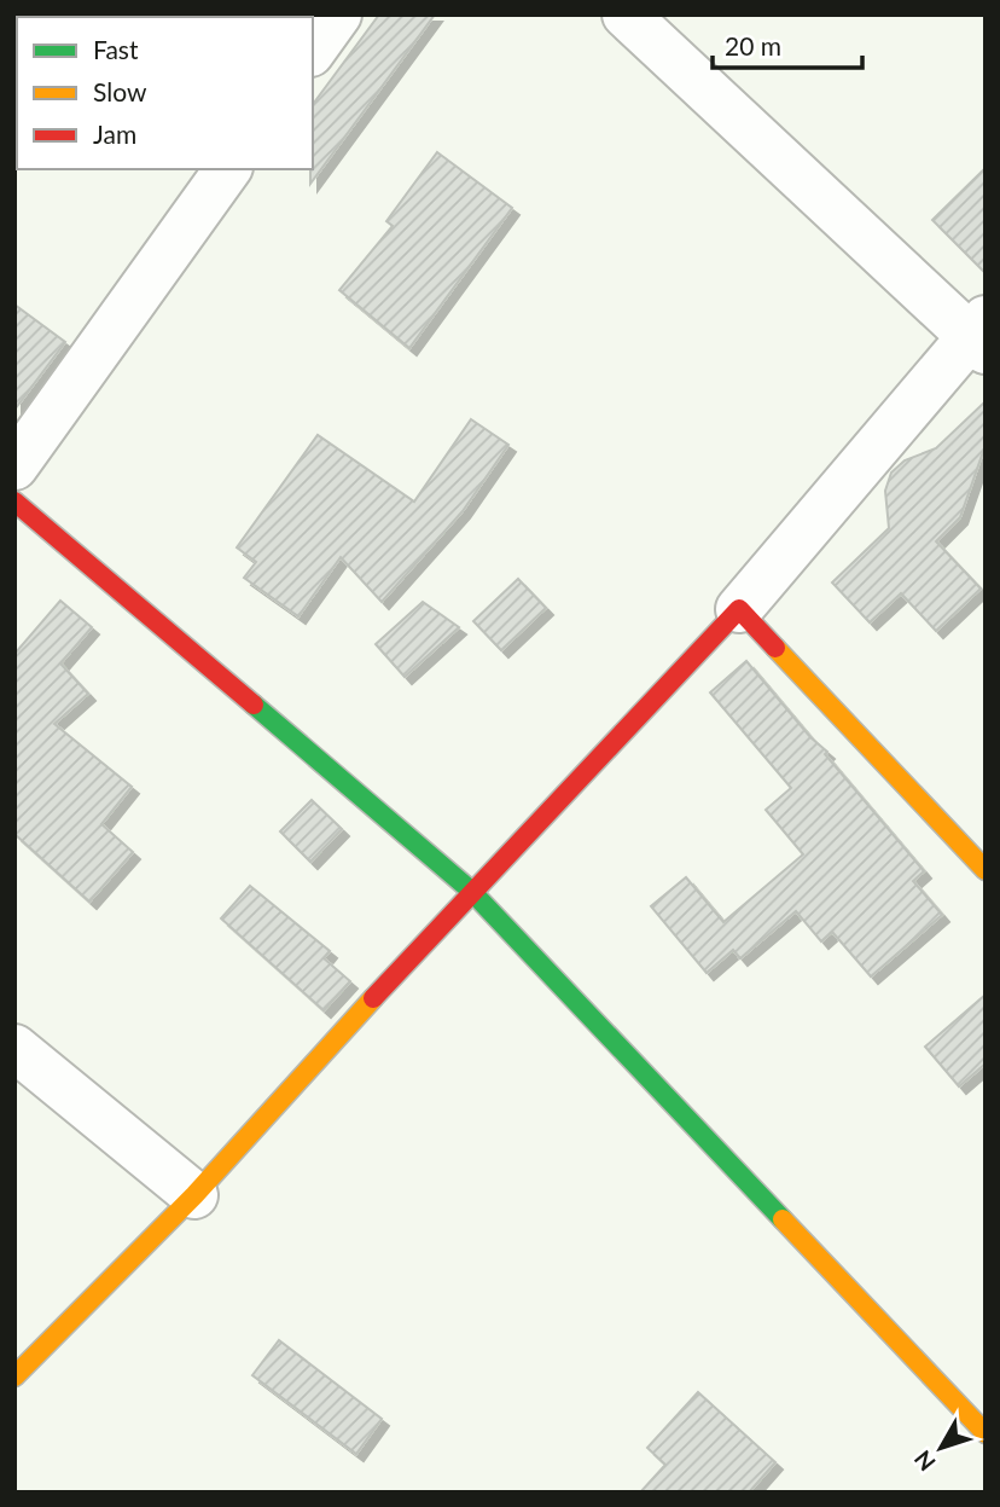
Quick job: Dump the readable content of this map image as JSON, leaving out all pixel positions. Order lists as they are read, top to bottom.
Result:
{
  "legend": ["Fast", "Slow", "Jam"],
  "scale_bar": "20 m",
  "north": "bottom left"
}
